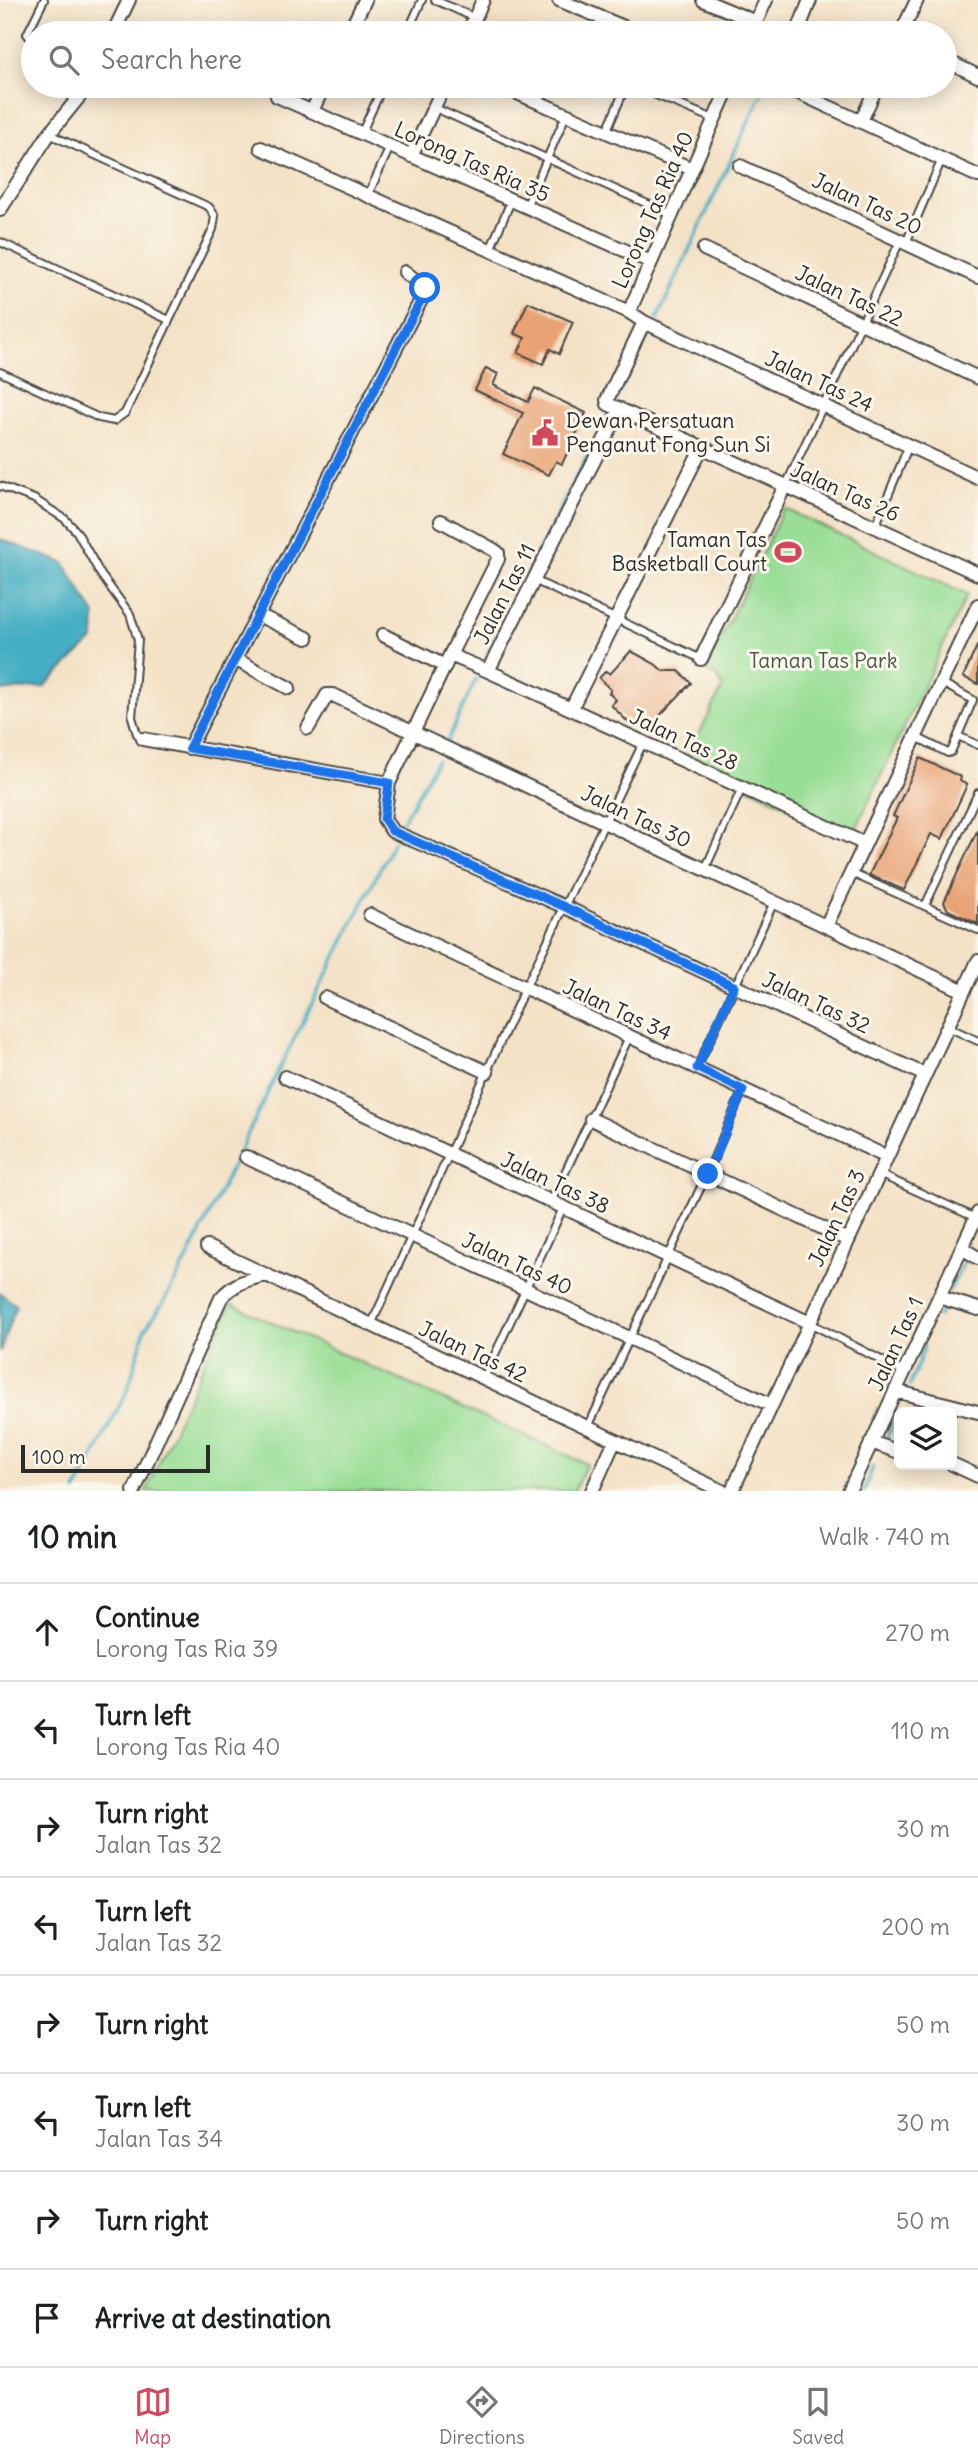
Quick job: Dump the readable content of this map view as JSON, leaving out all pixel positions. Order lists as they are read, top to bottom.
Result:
{
  "streets": {
    "street": [
      "Lorong Tas Ria 35",
      "Jalan Tas 20",
      "Lorong Tas Ria 40",
      "Jalan Tas 22",
      "Jalan Tas 24",
      "Jalan Tas 26",
      "Jalan Tas 11",
      "Jalan Tas 28",
      "Jalan Tas 30",
      "Jalan Tas 32",
      "Jalan Tas 34",
      "Jalan Tas 38",
      "Jalan Tas 3",
      "Jalan Tas 40",
      "Jalan Tas 1",
      "Jalan Tas 42"
    ]
  },
  "crossings": [
    ["Lorong Tas Ria 35", "Lorong Tas Ria 40"],
    ["Lorong Tas Ria 40", "Jalan Tas 24"],
    ["Jalan Tas 26", "Jalan Tas 11"],
    ["Jalan Tas 11", "Jalan Tas 28"],
    ["Jalan Tas 30", "Jalan Tas 3"],
    ["Jalan Tas 32", "Jalan Tas 3"],
    ["Jalan Tas 34", "Jalan Tas 3"],
    ["Jalan Tas 38", "Jalan Tas 3"],
    ["Jalan Tas 3", "Jalan Tas 40"]
  ],
  "parks": ["Taman Tas Park"],
  "places": {
    "public building": ["Dewan Persatuan Penganut Fong Sun Si"],
    "sports": ["Taman Tas Basketball Court"]
  },
  "scale_bar": "100 m",
  "page": {
    "search": "Search here",
    "scale": "100 m",
    "heading": ["10 min", "Walk · 740 m"],
    "list": [
      ["Continue", "Lorong Tas Ria 39", "270 m"],
      ["Turn left", "Lorong Tas Ria 40", "110 m"],
      ["Turn right", "Jalan Tas 32", "30 m"],
      ["Turn left", "Jalan Tas 32", "200 m"],
      ["Turn right", "50 m"],
      ["Turn left", "Jalan Tas 34", "30 m"],
      ["Turn right", "50 m"],
      "Arrive at destination"
    ],
    "nav": ["Map", "Directions", "Saved"]
  }
}
